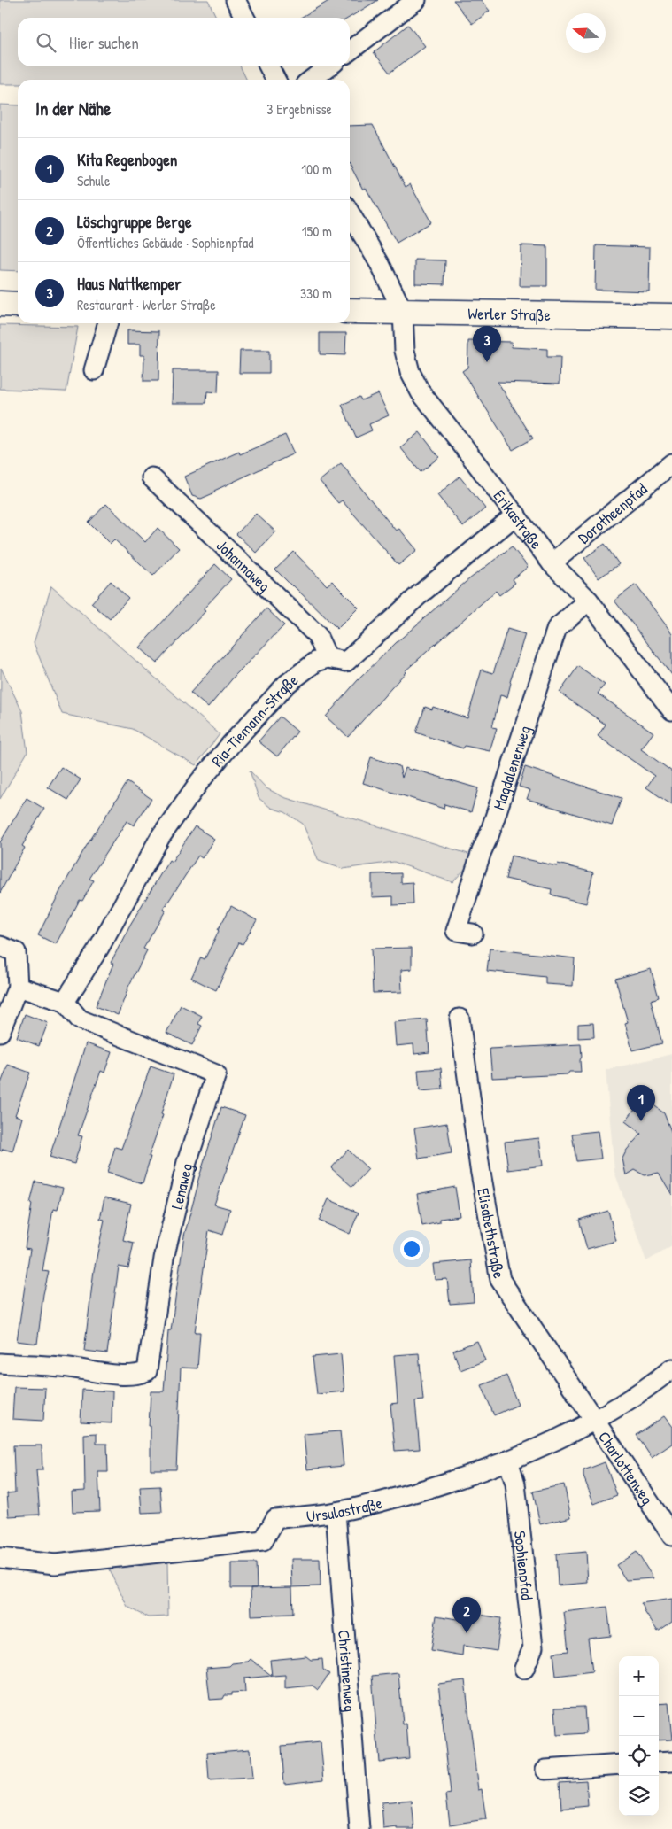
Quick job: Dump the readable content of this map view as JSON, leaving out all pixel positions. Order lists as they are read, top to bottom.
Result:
{
  "streets": {
    "main road": ["Werler Straße"],
    "street": [
      "Dorotheenpfad",
      "Erikastraße",
      "Johannaweg",
      "Ria-Tiemann-Straße",
      "Magdalenenweg",
      "Lenaweg",
      "Elisabethstraße",
      "Charlottenweg",
      "Ursulastraße",
      "Sophienpfad",
      "Christinenweg"
    ]
  },
  "crossings": [
    ["Werler Straße", "Erikastraße"],
    ["Dorotheenpfad", "Erikastraße"],
    ["Erikastraße", "Ria-Tiemann-Straße"],
    ["Erikastraße", "Magdalenenweg"],
    ["Johannaweg", "Ria-Tiemann-Straße"],
    ["Ria-Tiemann-Straße", "Lenaweg"],
    ["Elisabethstraße", "Charlottenweg"],
    ["Elisabethstraße", "Ursulastraße"],
    ["Charlottenweg", "Ursulastraße"],
    ["Ursulastraße", "Sophienpfad"],
    ["Ursulastraße", "Christinenweg"]
  ],
  "north": "left",
  "page": {
    "search": "Hier suchen",
    "heading": ["In der Nähe", "3 Ergebnisse"],
    "list": [
      {
        "mark": "1",
        "name": "Kita Regenbogen",
        "note": "Schule",
        "value": "100 m"
      },
      {
        "mark": "2",
        "name": "Löschgruppe Berge",
        "note": "Öffentliches Gebäude · Sophienpfad",
        "value": "150 m"
      },
      {
        "mark": "3",
        "name": "Haus Nattkemper",
        "note": "Restaurant · Werler Straße",
        "value": "330 m"
      }
    ],
    "pins": ["3", "1", "2"],
    "map_buttons": ["+", "−"]
  }
}
